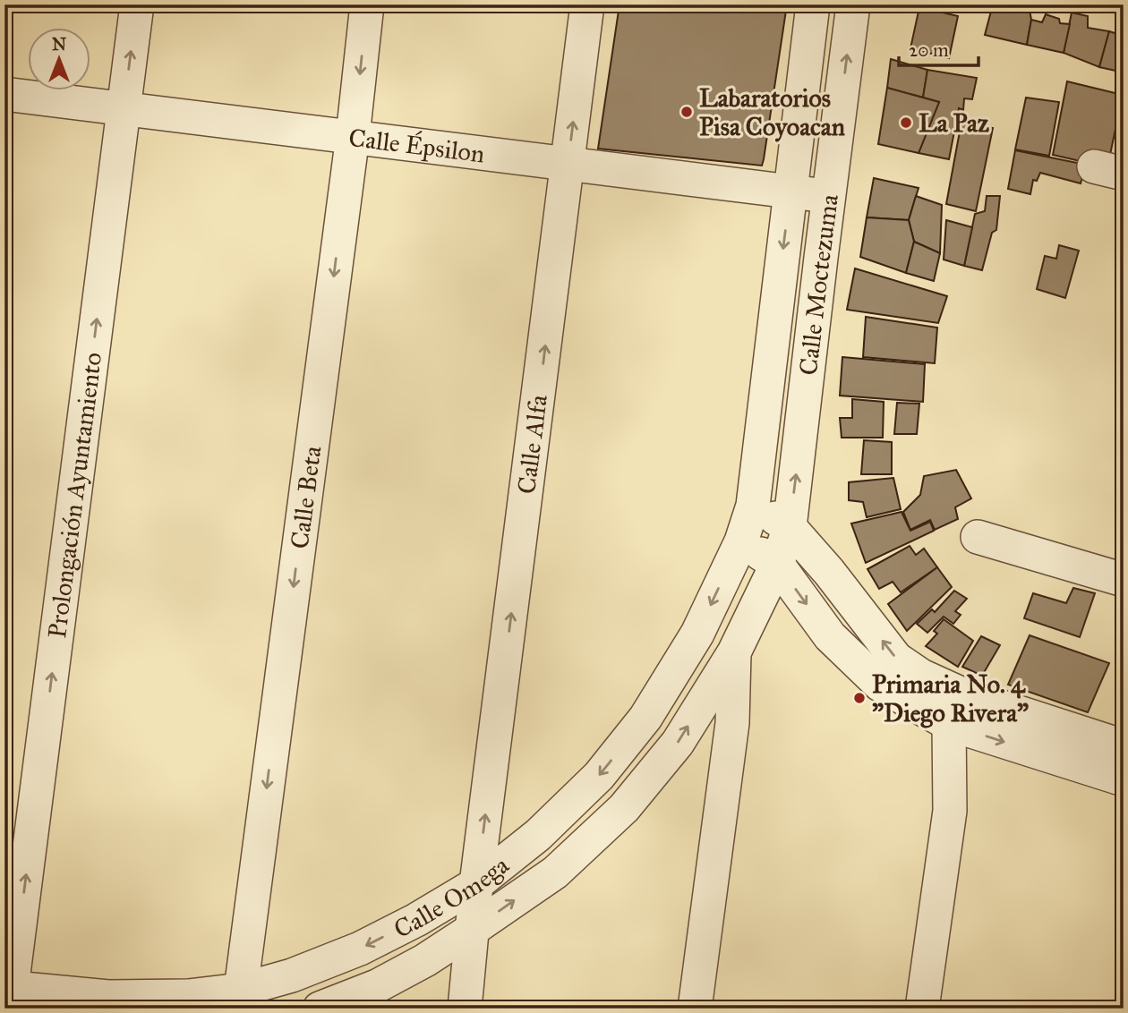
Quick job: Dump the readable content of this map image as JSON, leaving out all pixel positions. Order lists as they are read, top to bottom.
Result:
{
  "streets": {
    "street": [
      "Calle Épsilon",
      "Calle Moctezuma",
      "Calle Alfa",
      "Prolongación Ayuntamiento",
      "Calle Beta",
      "Calle Omega"
    ]
  },
  "crossings": [
    ["Calle Épsilon", "Calle Moctezuma"],
    ["Calle Épsilon", "Calle Alfa"],
    ["Calle Épsilon", "Prolongación Ayuntamiento"],
    ["Calle Épsilon", "Calle Beta"],
    ["Calle Moctezuma", "Calle Omega"],
    ["Calle Alfa", "Calle Omega"],
    ["Prolongación Ayuntamiento", "Calle Omega"],
    ["Calle Beta", "Calle Omega"]
  ],
  "one_way": ["Calle Alfa", "Prolongación Ayuntamiento", "Calle Beta"],
  "places": ["Labaratorios Pisa Coyoacan", "La Paz", "Primaria No. 4 \"Diego Rivera\""],
  "scale_bar": "20 m",
  "north": "top"
}
